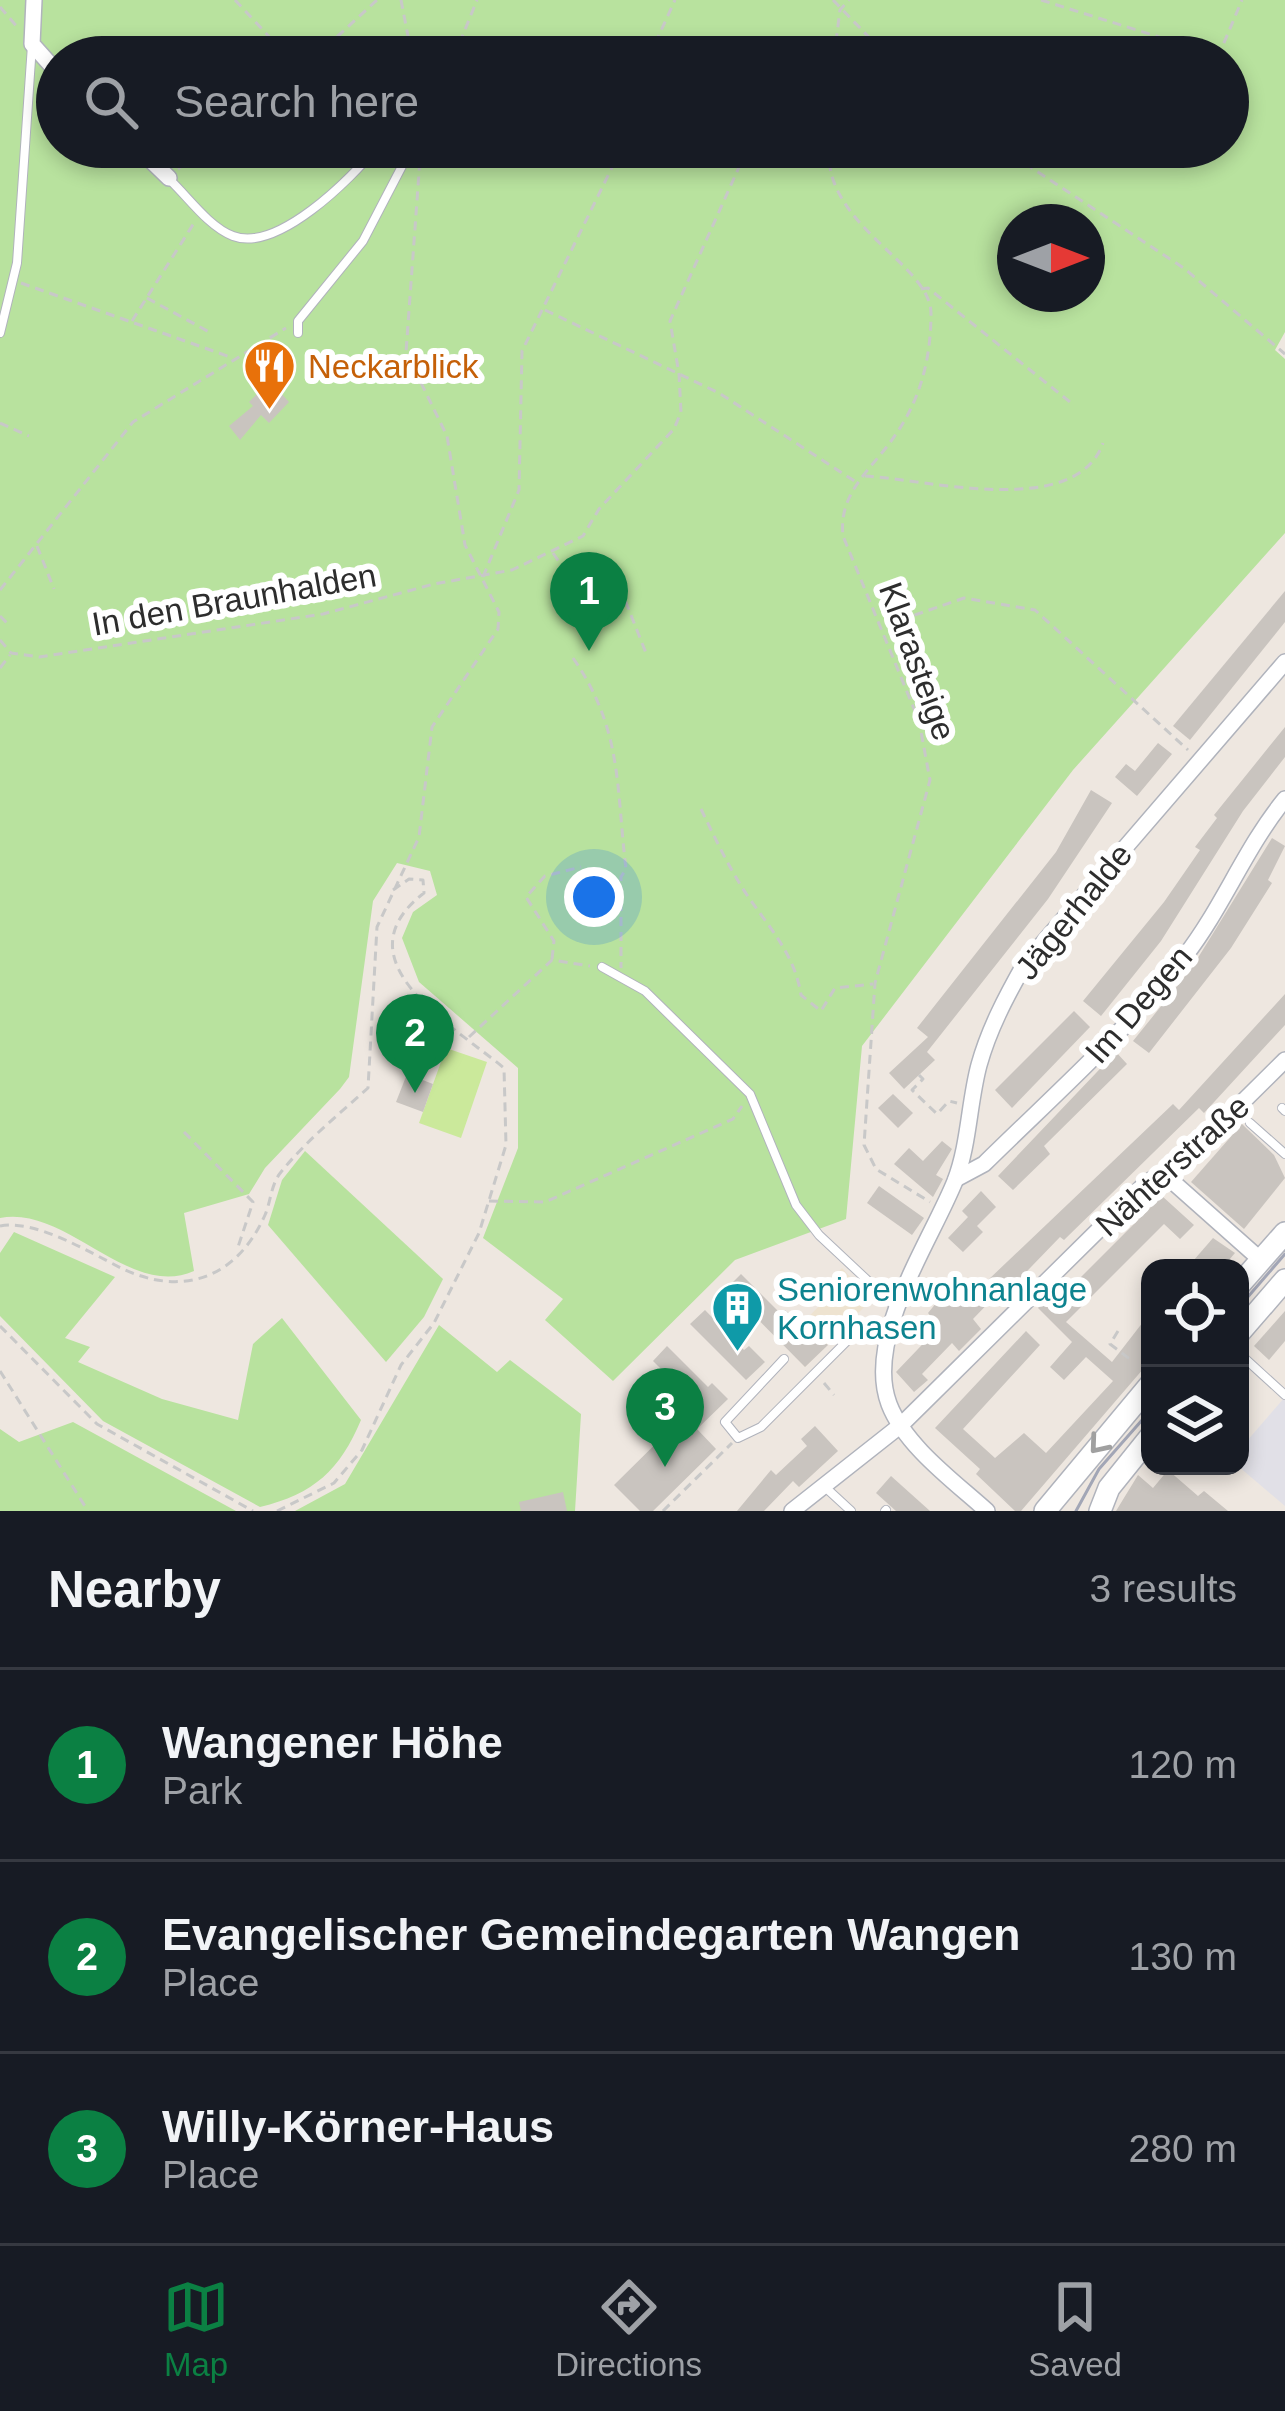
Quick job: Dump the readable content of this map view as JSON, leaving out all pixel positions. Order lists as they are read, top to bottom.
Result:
{
  "streets": {
    "street": ["Jägerhalde", "Im Degen", "Nähterstraße"],
    "path": ["In den Braunhalden", "Klarasteige"]
  },
  "crossings": [
    ["Klarasteige", "Jägerhalde"],
    ["Jägerhalde", "Im Degen"],
    ["Jägerhalde", "Nähterstraße"]
  ],
  "places": {
    "restaurant": ["Neckarblick"],
    "building": ["Seniorenwohnanlage Kornhasen"]
  },
  "north": "right",
  "page": {
    "search": "Search here",
    "pins": ["1", "2", "3"],
    "heading": ["Nearby", "3 results"],
    "list": [
      {
        "mark": "1",
        "name": "Wangener Höhe",
        "note": "Park",
        "value": "120 m"
      },
      {
        "mark": "2",
        "name": "Evangelischer Gemeindegarten Wangen",
        "note": "Place",
        "value": "130 m"
      },
      {
        "mark": "3",
        "name": "Willy-Körner-Haus",
        "note": "Place",
        "value": "280 m"
      }
    ],
    "nav": ["Map", "Directions", "Saved"]
  }
}
